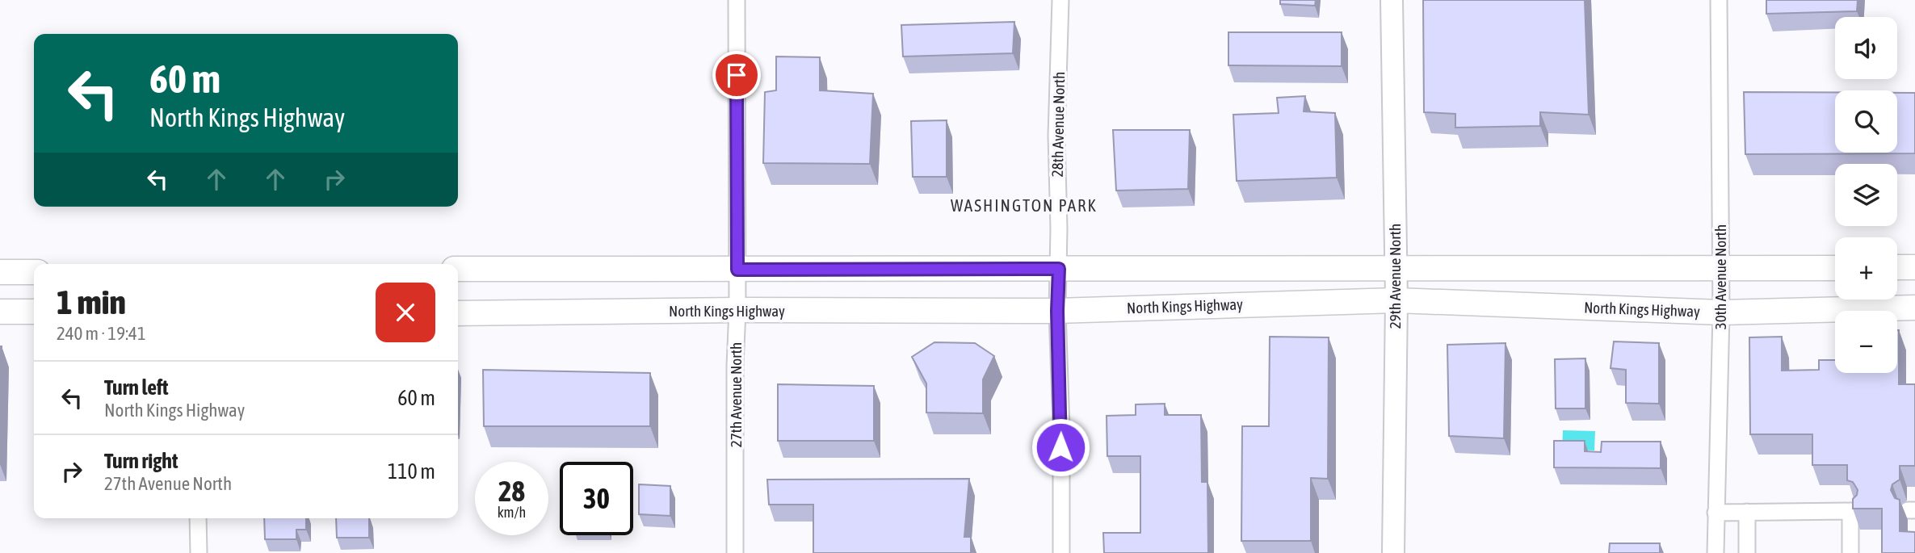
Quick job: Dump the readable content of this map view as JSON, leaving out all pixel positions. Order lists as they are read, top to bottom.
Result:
{
  "streets": {
    "main road": ["29th Avenue North", "North Kings Highway"],
    "street": ["28th Avenue North", "30th Avenue North", "27th Avenue North"]
  },
  "crossings": [
    ["28th Avenue North", "North Kings Highway"],
    ["29th Avenue North", "North Kings Highway"],
    ["30th Avenue North", "North Kings Highway"],
    ["North Kings Highway", "27th Avenue North"]
  ],
  "districts": ["WASHINGTON PARK"],
  "page": {
    "map_buttons": ["+", "−"],
    "turn": ["60 m", "North Kings Highway"],
    "heading": ["1 min", "240 m · 19:41"],
    "list": [
      {
        "name": "Turn left",
        "note": "North Kings Highway",
        "value": "60 m"
      },
      {
        "name": "Turn right",
        "note": "27th Avenue North",
        "value": "110 m"
      }
    ],
    "speed": "28 km/h",
    "limit": "30"
  }
}
